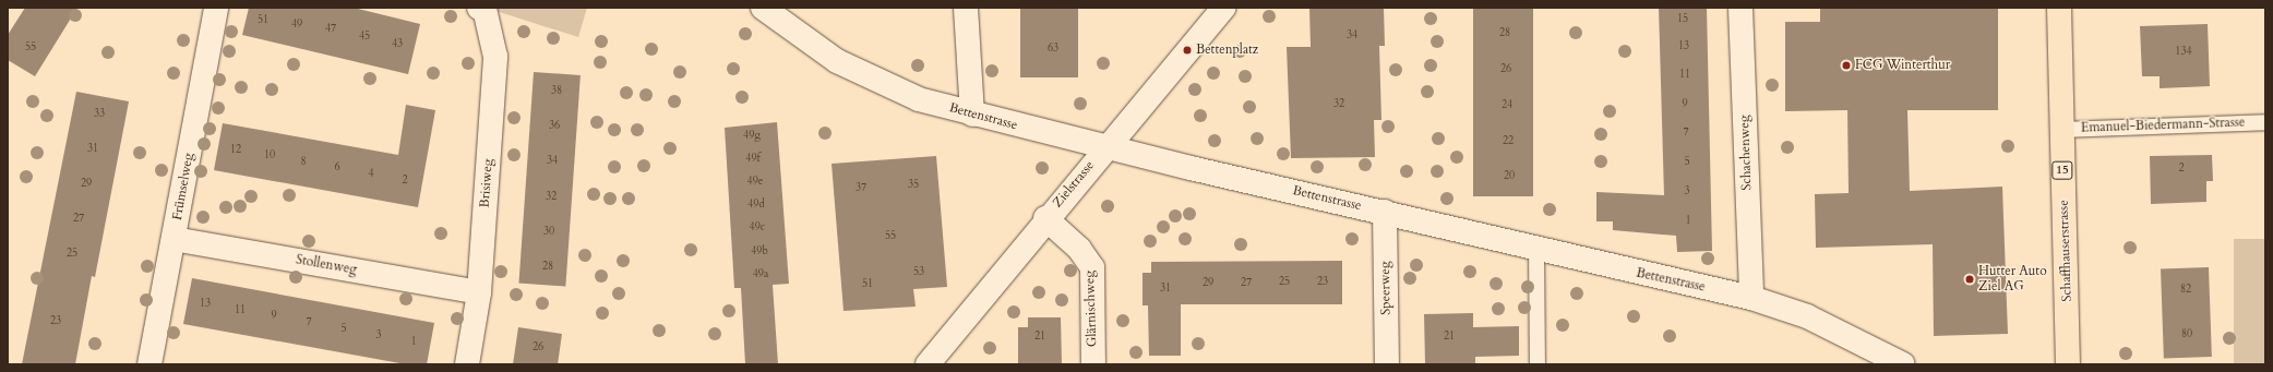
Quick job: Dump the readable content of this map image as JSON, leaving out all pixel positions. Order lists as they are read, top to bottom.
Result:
{
  "streets": {
    "main road": ["15", "Schaffhauserstrasse"],
    "street": [
      "Bettenstrasse",
      "Schachenweg",
      "Brisiweg",
      "Zielstrasse",
      "Frümselweg",
      "Stollenweg",
      "Speerweg",
      "Glärnischweg"
    ],
    "lane": ["Emanuel-Biedermann-Strasse"]
  },
  "crossings": [
    ["Bettenstrasse", "Schachenweg"],
    ["Bettenstrasse", "Zielstrasse"],
    ["Bettenstrasse", "Speerweg"],
    ["Emanuel-Biedermann-Strasse", "Schaffhauserstrasse"],
    ["Brisiweg", "Stollenweg"],
    ["Zielstrasse", "Glärnischweg"],
    ["Frümselweg", "Stollenweg"]
  ],
  "places": ["Bettenplatz", "FCG Winterthur", "Hutter Auto Ziel AG"],
  "house_numbers": [
    "15",
    "51",
    "49",
    "47",
    "28",
    "34",
    "45",
    "43",
    "13",
    "55",
    "63",
    "134",
    "26",
    "11",
    "38",
    "32",
    "9",
    "24",
    "33",
    "36",
    "7",
    "49g",
    "22",
    "31",
    "12",
    "10",
    "49f",
    "34",
    "8",
    "5",
    "6",
    "2",
    "4",
    "20",
    "2",
    "49e",
    "29",
    "35",
    "37",
    "3",
    "32",
    "49d",
    "27",
    "1",
    "49c",
    "30",
    "55",
    "49b",
    "25",
    "28",
    "53",
    "49a",
    "25",
    "23",
    "29",
    "27",
    "51",
    "31",
    "82",
    "13",
    "11",
    "9",
    "23",
    "7",
    "5",
    "80",
    "3",
    "21",
    "21",
    "1",
    "26"
  ]
}
